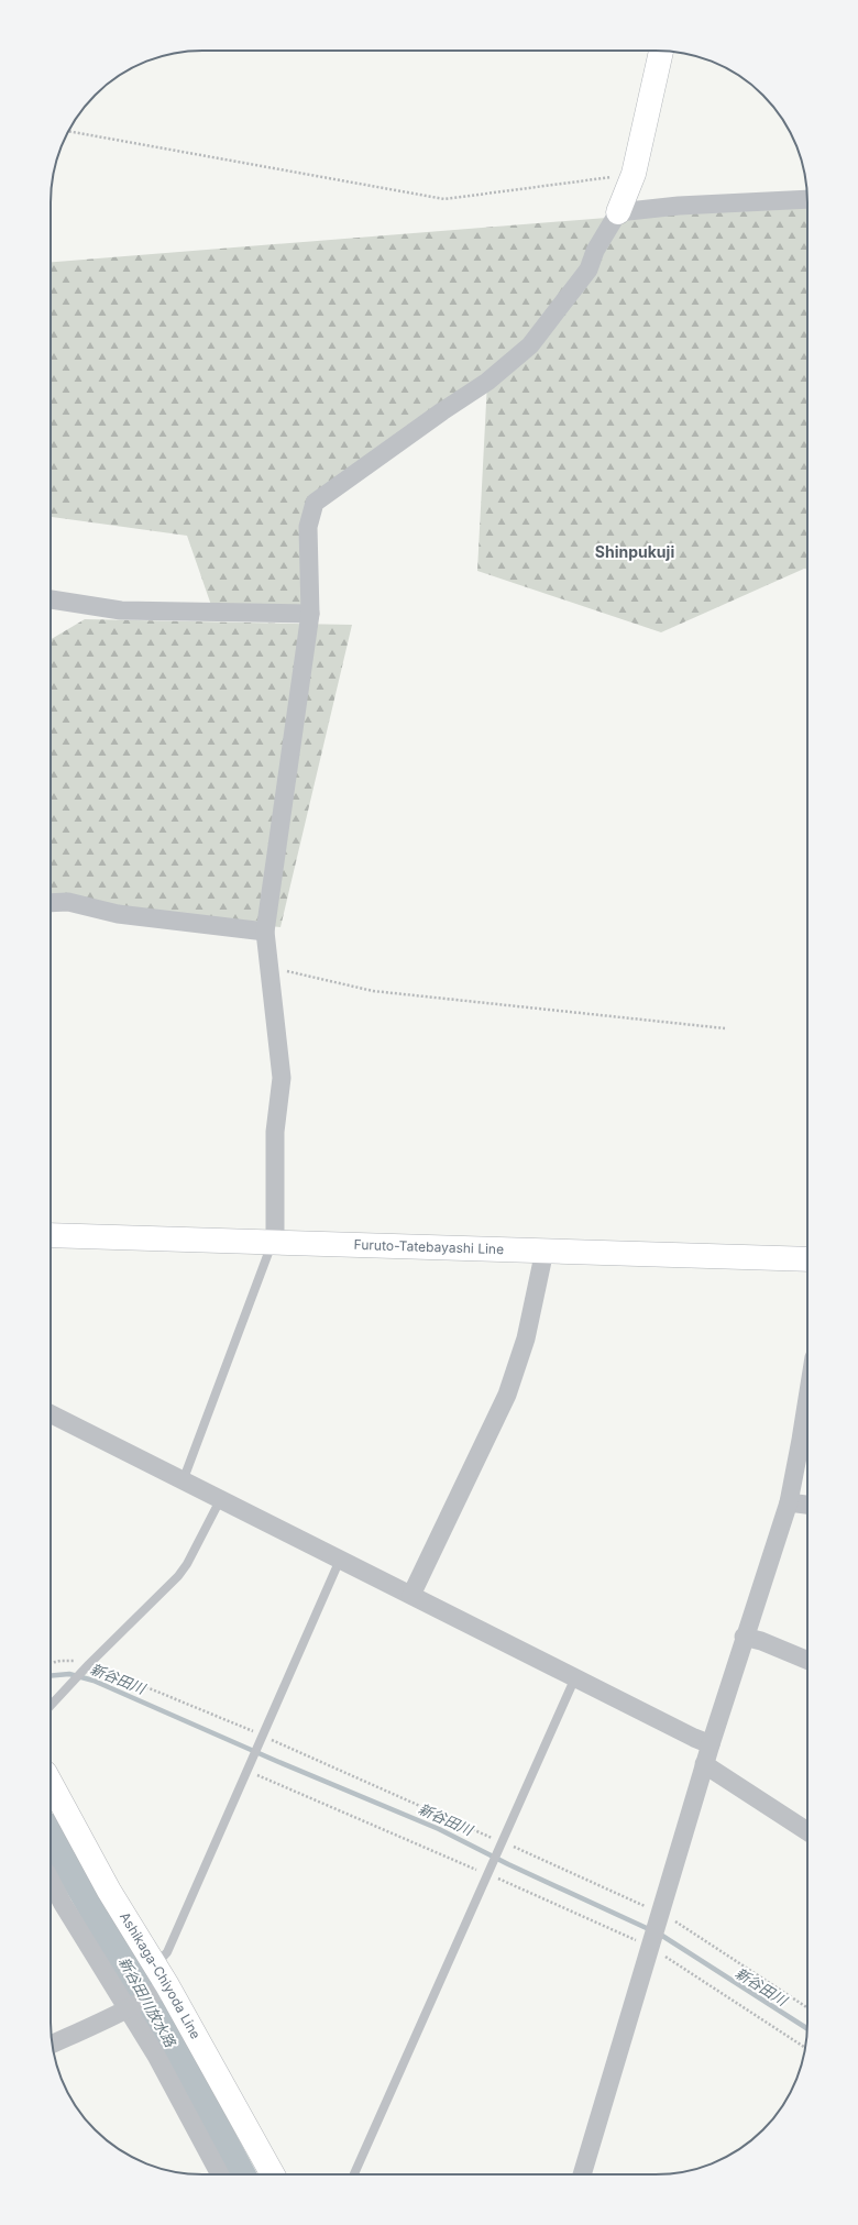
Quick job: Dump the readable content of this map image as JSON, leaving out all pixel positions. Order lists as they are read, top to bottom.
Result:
{
  "streets": {
    "main road": ["Furuto-Tatebayashi Line", "Ashikaga-Chiyoda Line"]
  },
  "districts": ["Shinpukuji"],
  "water": ["新谷田川", "新谷田川放水路"]
}
